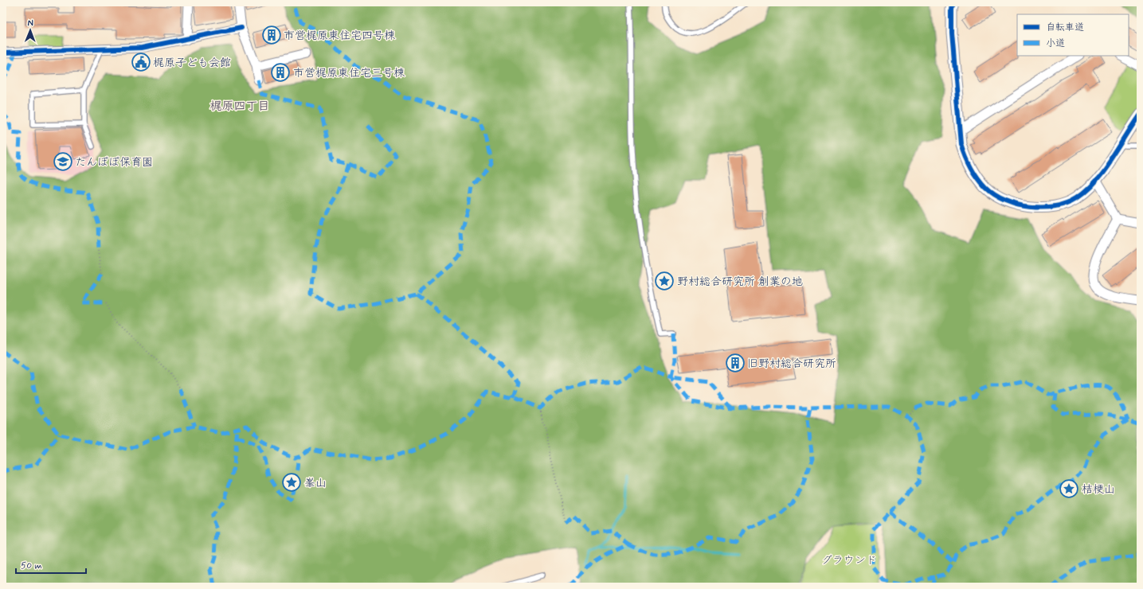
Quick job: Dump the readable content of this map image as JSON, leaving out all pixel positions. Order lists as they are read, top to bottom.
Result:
{
  "districts": ["梶原四丁目"],
  "parks": ["グラウンド"],
  "places": {
    "building": ["市営梶原東住宅四号棟", "市営梶原東住宅三号棟", "旧野村総合研究所"],
    "public building": ["梶原子ども会館"],
    "school or university": ["たんぽぽ保育園"],
    "place": ["野村総合研究所 創業の地", "峯山", "桔梗山"]
  },
  "legend": ["自転車道", "小道"],
  "scale_bar": "50 m",
  "north": "top"
}
